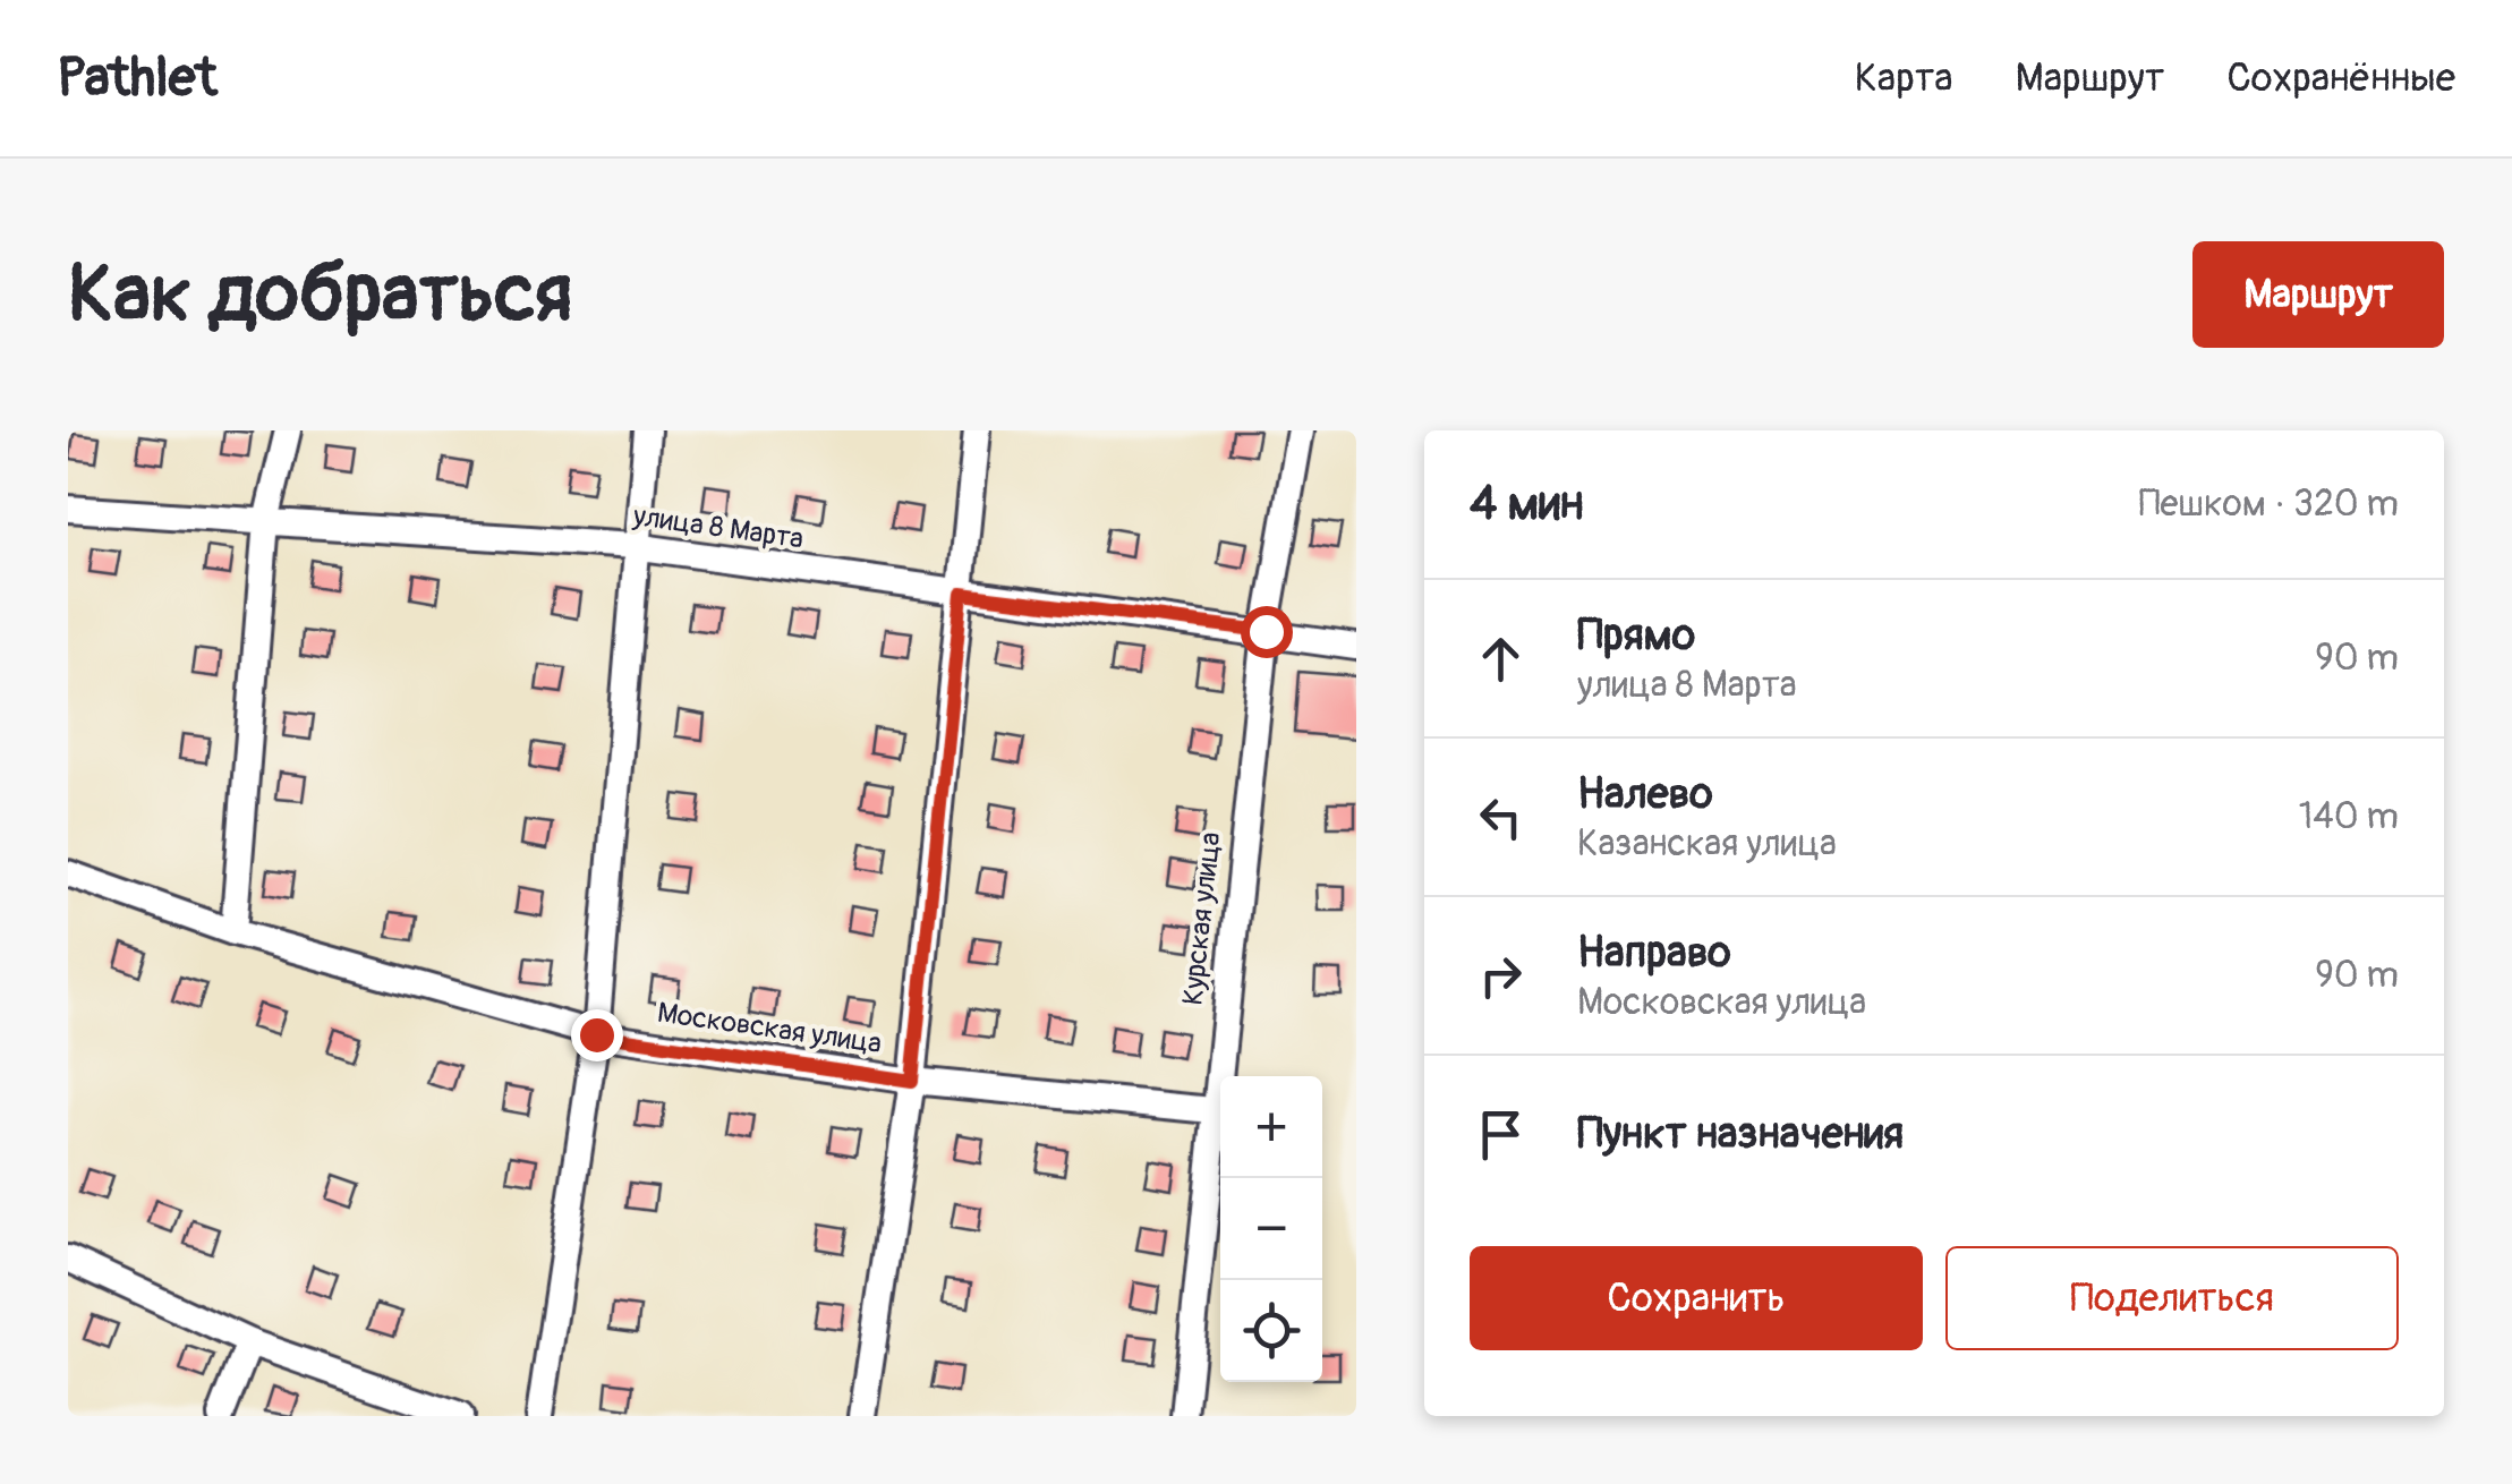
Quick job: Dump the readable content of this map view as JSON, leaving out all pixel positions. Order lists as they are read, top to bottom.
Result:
{
  "streets": {
    "street": ["улица 8 Марта", "Курская улица", "Московская улица"]
  },
  "crossings": [
    ["улица 8 Марта", "Курская улица"],
    ["Курская улица", "Московская улица"]
  ],
  "page": {
    "header": "Pathlet",
    "nav": ["Карта", "Маршрут", "Сохранённые"],
    "buttons": [
      "Маршрут",
      ["Сохранить", "Поделиться"]
    ],
    "title": "Как добраться",
    "heading": ["4 мин", "Пешком · 320 m"],
    "list": [
      ["Прямо", "улица 8 Марта", "90 m"],
      ["Налево", "Казанская улица", "140 m"],
      ["Направо", "Московская улица", "90 m"],
      "Пункт назначения"
    ],
    "map_buttons": ["+", "−"]
  }
}
